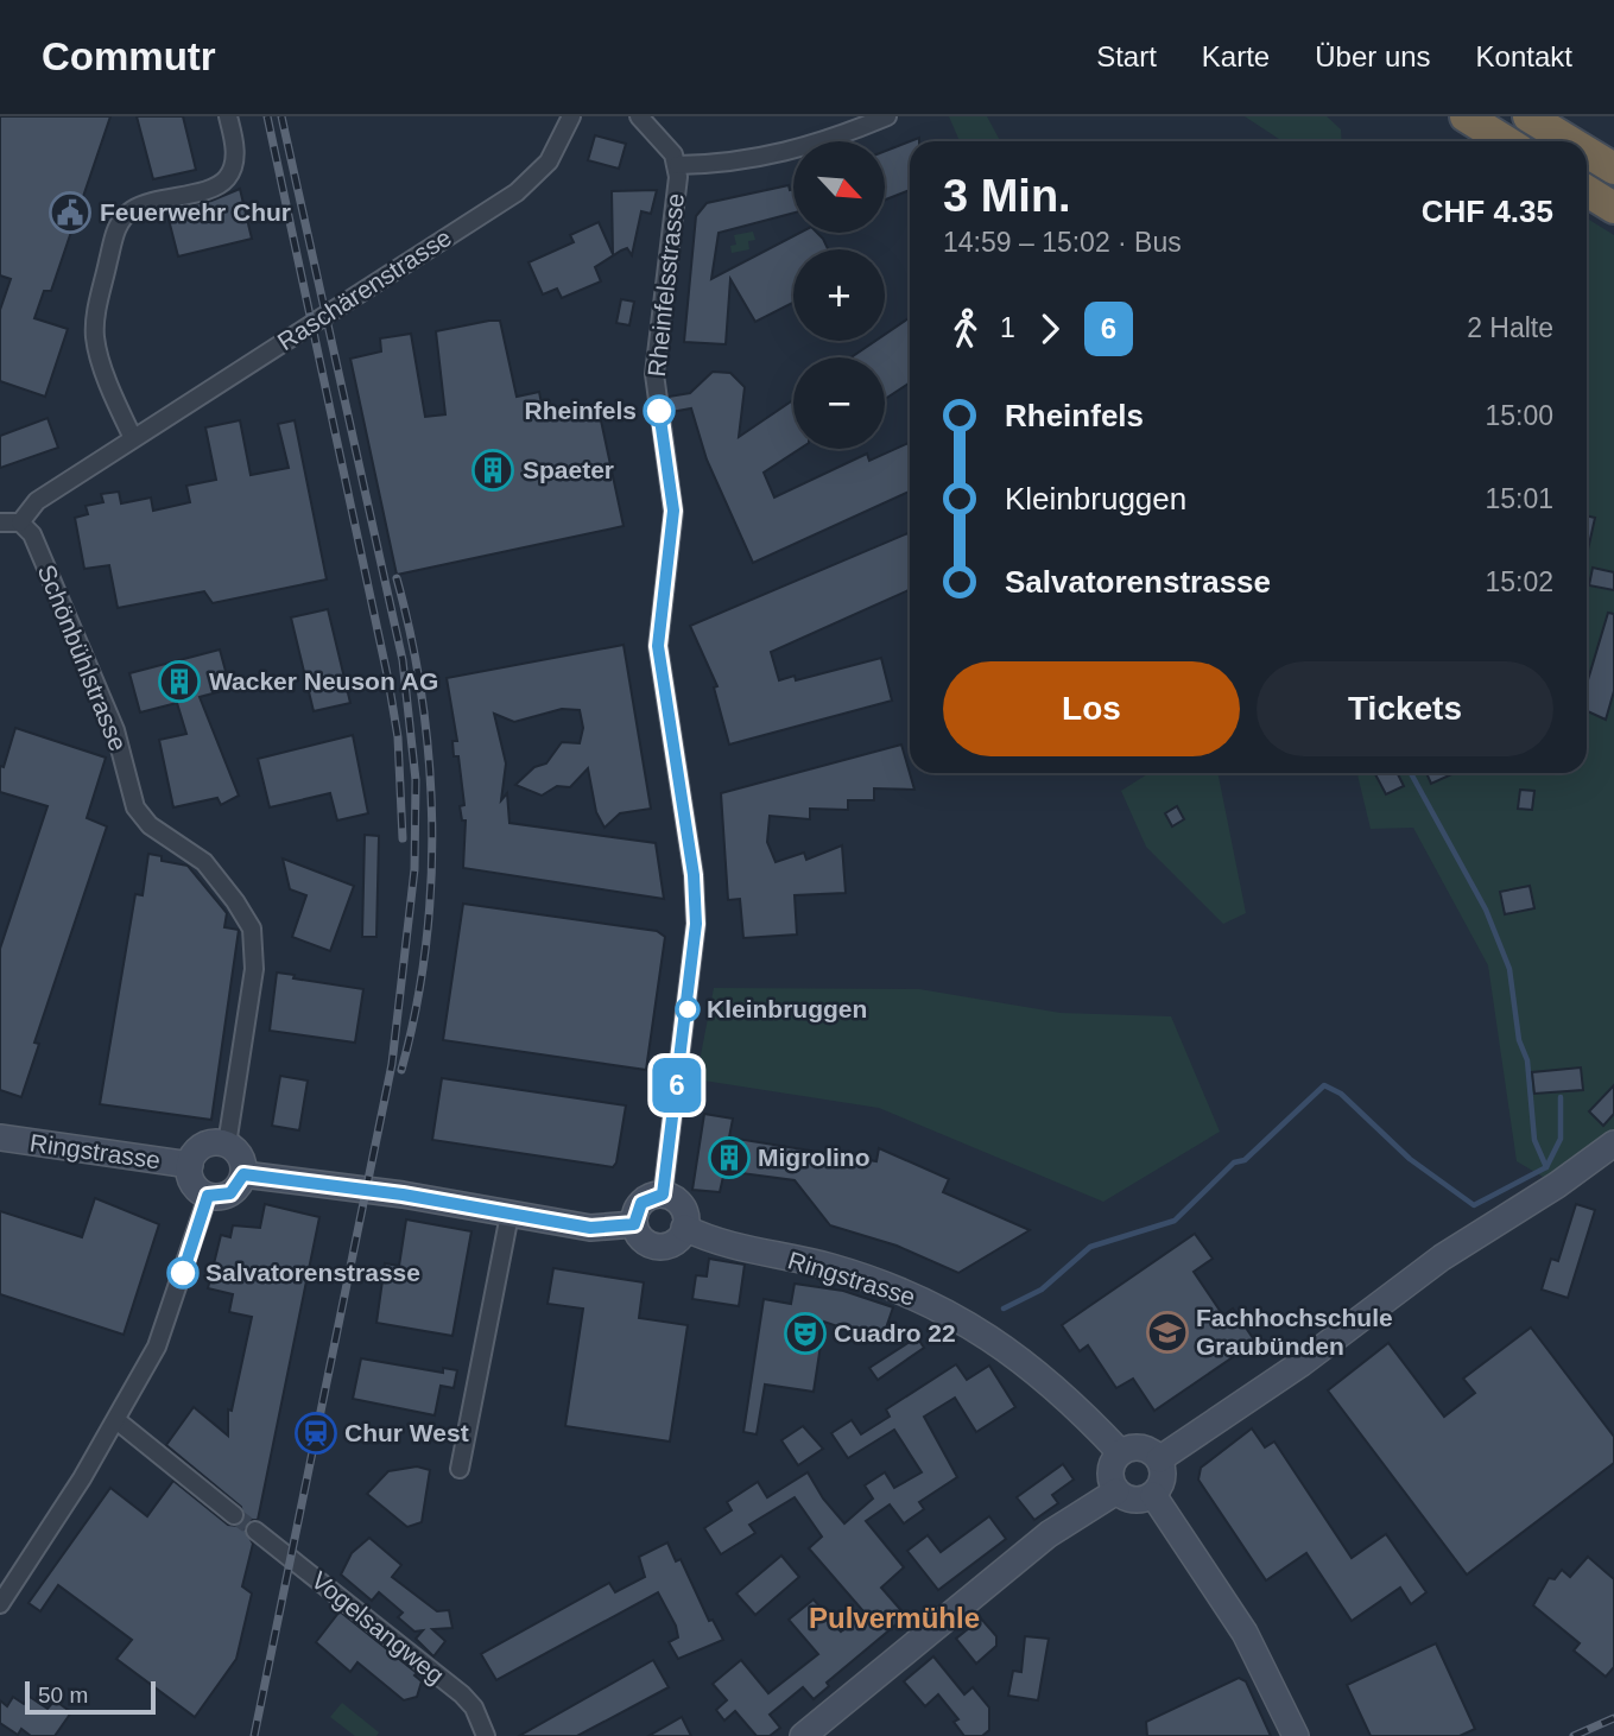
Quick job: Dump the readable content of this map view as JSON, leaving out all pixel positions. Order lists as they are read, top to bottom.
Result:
{
  "streets": {
    "main road": ["Ringstrasse"],
    "street": [
      "Rheinfelsstrasse",
      "Raschärenstrasse",
      "Schönbühlstrasse",
      "Vogelsangweg"
    ]
  },
  "crossings": [
    ["Rheinfelsstrasse", "Ringstrasse"],
    ["Raschärenstrasse", "Schönbühlstrasse"],
    ["Schönbühlstrasse", "Ringstrasse"]
  ],
  "districts": ["Pulvermühle"],
  "places": {
    "public building": ["Feuerwehr Chur"],
    "other": ["Rheinfels", "Kleinbruggen", "Salvatorenstrasse"],
    "building": ["Spaeter", "Wacker Neuson AG", "Migrolino"],
    "school or university": ["Fachhochschule Graubünden"],
    "theatre": ["Cuadro 22"],
    "station": ["Chur West"]
  },
  "lines": ["bus line 6"],
  "scale_bar": "50 m",
  "north": "bottom right",
  "page": {
    "header": "Commutr",
    "nav": [
      "Start",
      "Karte",
      "Über uns",
      "Kontakt"
    ],
    "on_map": "6",
    "map_buttons": ["+", "−"],
    "heading": ["3 Min.", "14:59 – 15:02 · Bus", "CHF 4.35"],
    "legs": ["1", "6", "2 Halte"],
    "list": [
      {
        "name": "Rheinfels",
        "value": "15:00"
      },
      {
        "name": "Kleinbruggen",
        "value": "15:01"
      },
      {
        "name": "Salvatorenstrasse",
        "value": "15:02"
      }
    ],
    "buttons": ["Los", "Tickets"],
    "scale": "50 m"
  }
}
